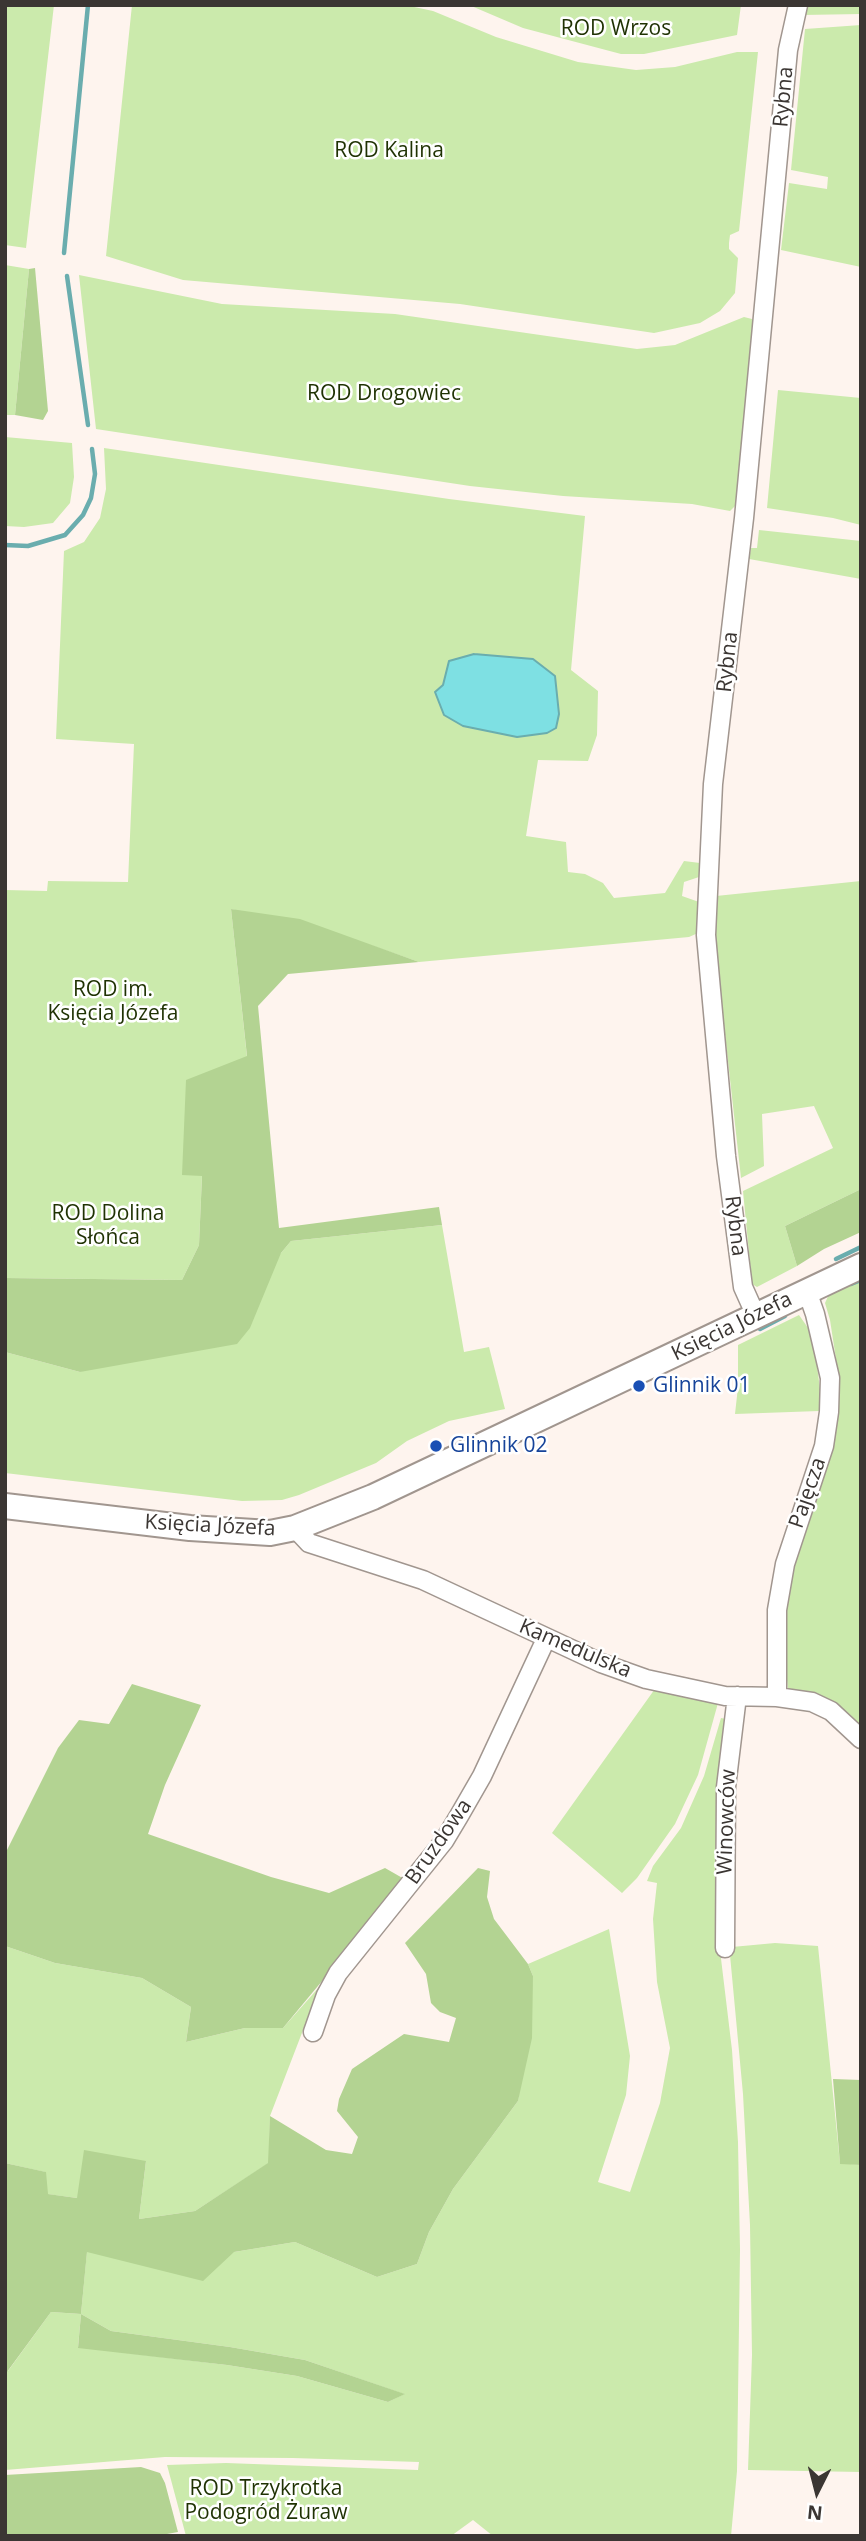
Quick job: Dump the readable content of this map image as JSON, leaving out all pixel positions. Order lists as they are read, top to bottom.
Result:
{
  "streets": {
    "main road": ["Księcia Józefa"],
    "street": [
      "Rybna",
      "Pajęcza",
      "Kamedulska",
      "Winowców",
      "Bruzdowa"
    ]
  },
  "crossings": [
    ["Rybna", "Księcia Józefa"],
    ["Księcia Józefa", "Pajęcza"],
    ["Księcia Józefa", "Kamedulska"],
    ["Pajęcza", "Kamedulska"],
    ["Kamedulska", "Winowców"],
    ["Kamedulska", "Bruzdowa"]
  ],
  "parks": [
    "ROD Wrzos",
    "ROD Kalina",
    "ROD Drogowiec",
    "ROD im. Księcia Józefa",
    "ROD Dolina Słońca",
    "ROD Trzykrotka Podogród Żuraw"
  ],
  "places": ["Glinnik 01", "Glinnik 02"],
  "north": "bottom"
}
